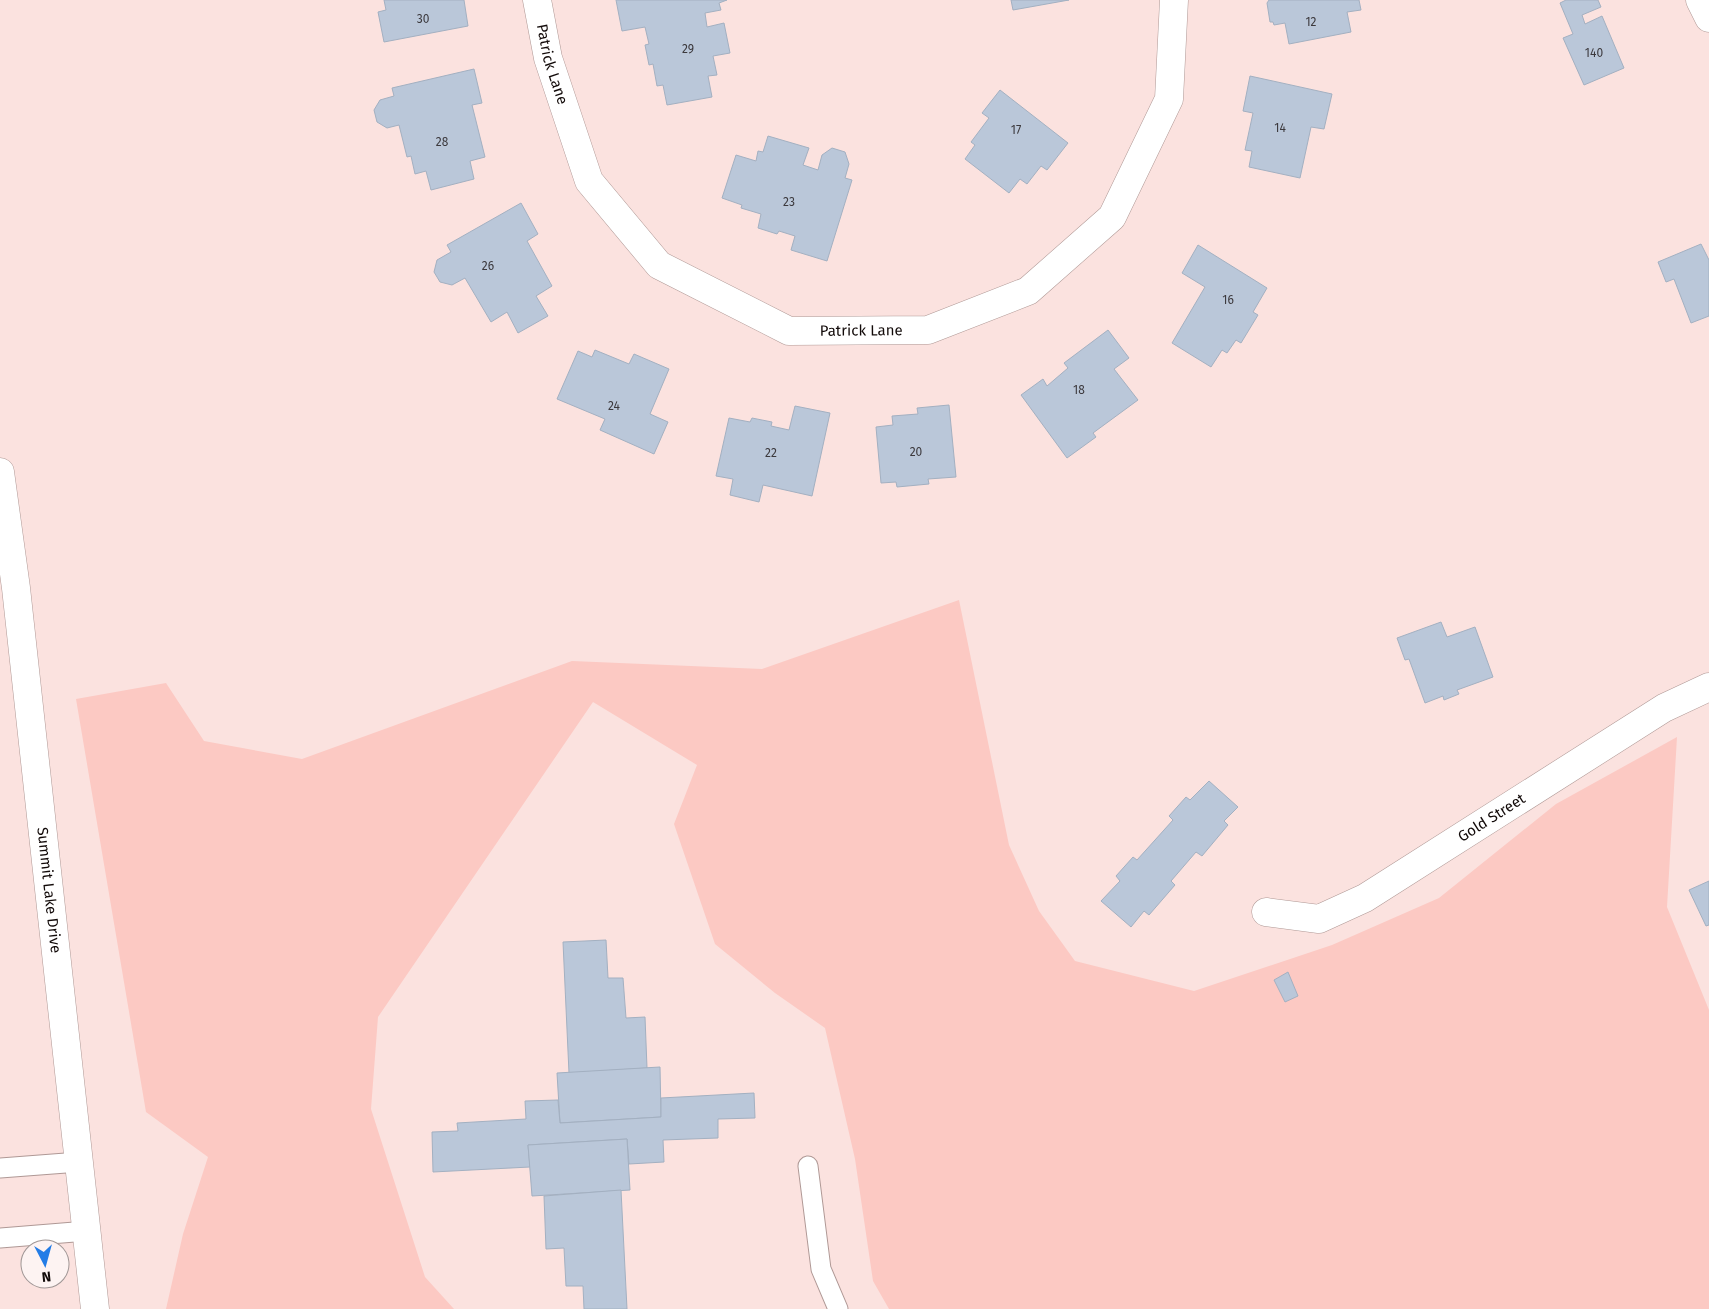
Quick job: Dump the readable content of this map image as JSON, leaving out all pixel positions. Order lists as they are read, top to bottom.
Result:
{
  "streets": {
    "street": ["Patrick Lane", "Gold Street", "Summit Lake Drive"]
  },
  "house_numbers": [
    "30",
    "12",
    "29",
    "140",
    "14",
    "17",
    "28",
    "23",
    "26",
    "16",
    "18",
    "24",
    "20",
    "22"
  ],
  "north": "bottom"
}
